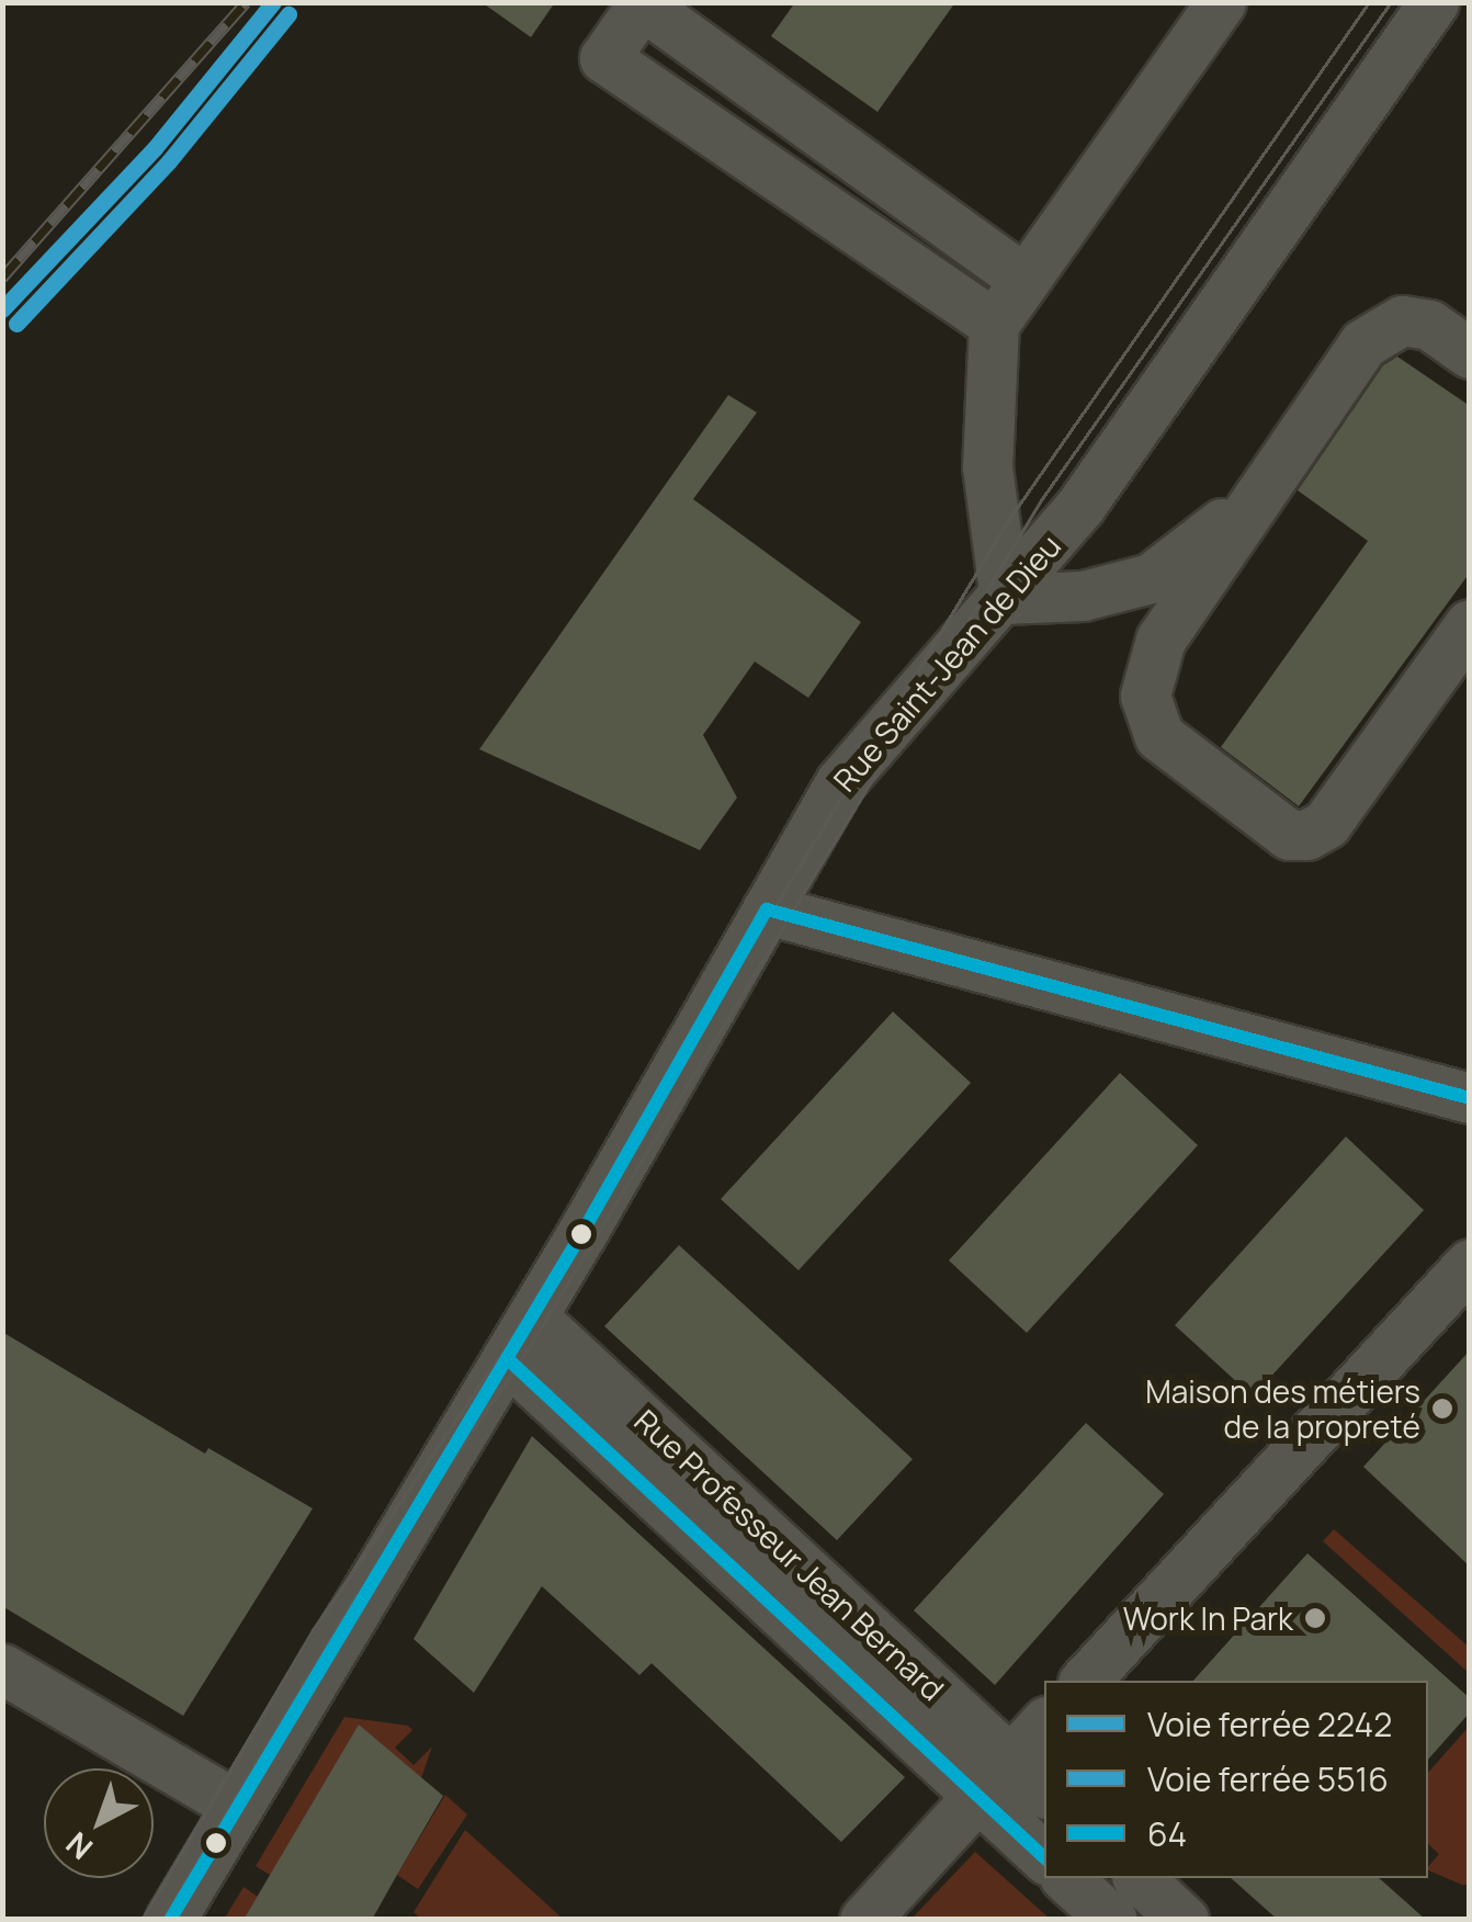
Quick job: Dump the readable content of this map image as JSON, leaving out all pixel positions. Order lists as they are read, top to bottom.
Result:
{
  "streets": {
    "street": ["Rue Saint-Jean de Dieu", "Rue Professeur Jean Bernard"]
  },
  "crossings": [
    ["Rue Saint-Jean de Dieu", "Rue Professeur Jean Bernard"]
  ],
  "places": ["Maison des métiers de la propreté", "Work In Park"],
  "lines": ["rail line 2242", "rail line 5516", "transit line 64"],
  "legend": ["Voie ferrée 2242", "Voie ferrée 5516", "64"],
  "north": "bottom left"
}
